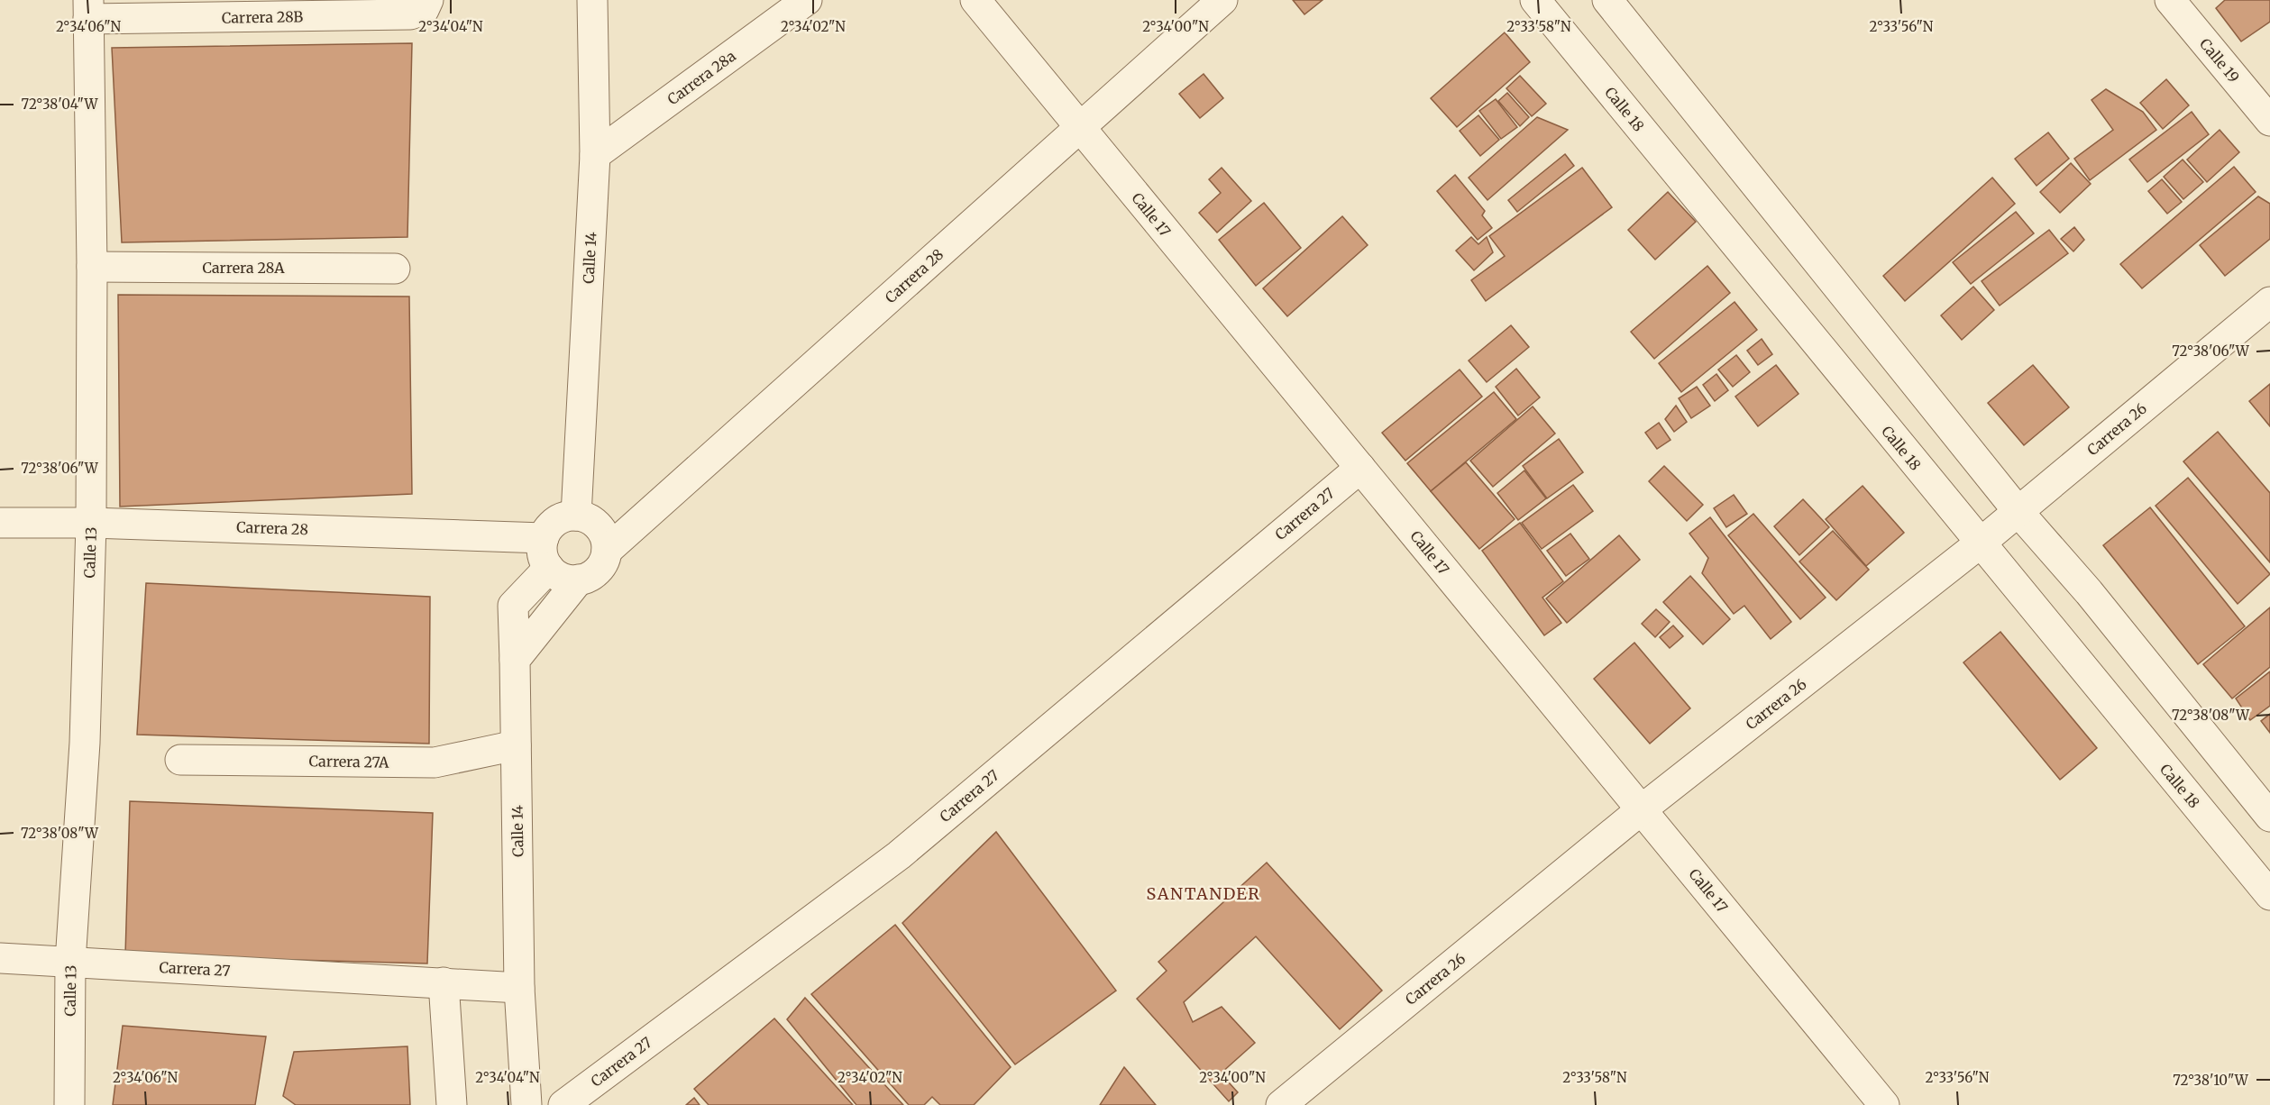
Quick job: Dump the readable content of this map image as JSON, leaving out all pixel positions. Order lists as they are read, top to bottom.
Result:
{
  "streets": {
    "street": [
      "Carrera 28B",
      "Calle 19",
      "Carrera 28a",
      "Calle 18",
      "Calle 17",
      "Calle 14",
      "Carrera 28A",
      "Carrera 28",
      "Carrera 26",
      "Carrera 27",
      "Calle 13",
      "Carrera 27A"
    ]
  },
  "crossings": [
    ["Carrera 28B", "Calle 13"],
    ["Carrera 28a", "Calle 14"],
    ["Calle 18", "Carrera 26"],
    ["Calle 17", "Carrera 28"],
    ["Calle 17", "Carrera 26"],
    ["Calle 17", "Carrera 27"],
    ["Calle 14", "Carrera 28"],
    ["Calle 14", "Carrera 27"],
    ["Calle 14", "Carrera 27A"],
    ["Carrera 28A", "Calle 13"],
    ["Carrera 28", "Calle 13"],
    ["Carrera 27", "Calle 13"]
  ],
  "districts": ["SANTANDER"],
  "coordinates": [
    "2°34'06\"N",
    "2°34'04\"N",
    "2°34'02\"N",
    "2°34'00\"N",
    "2°33'58\"N",
    "2°33'56\"N",
    "72°38'04\"W",
    "72°38'06\"W",
    "72°38'08\"W",
    "72°38'10\"W"
  ]
}
